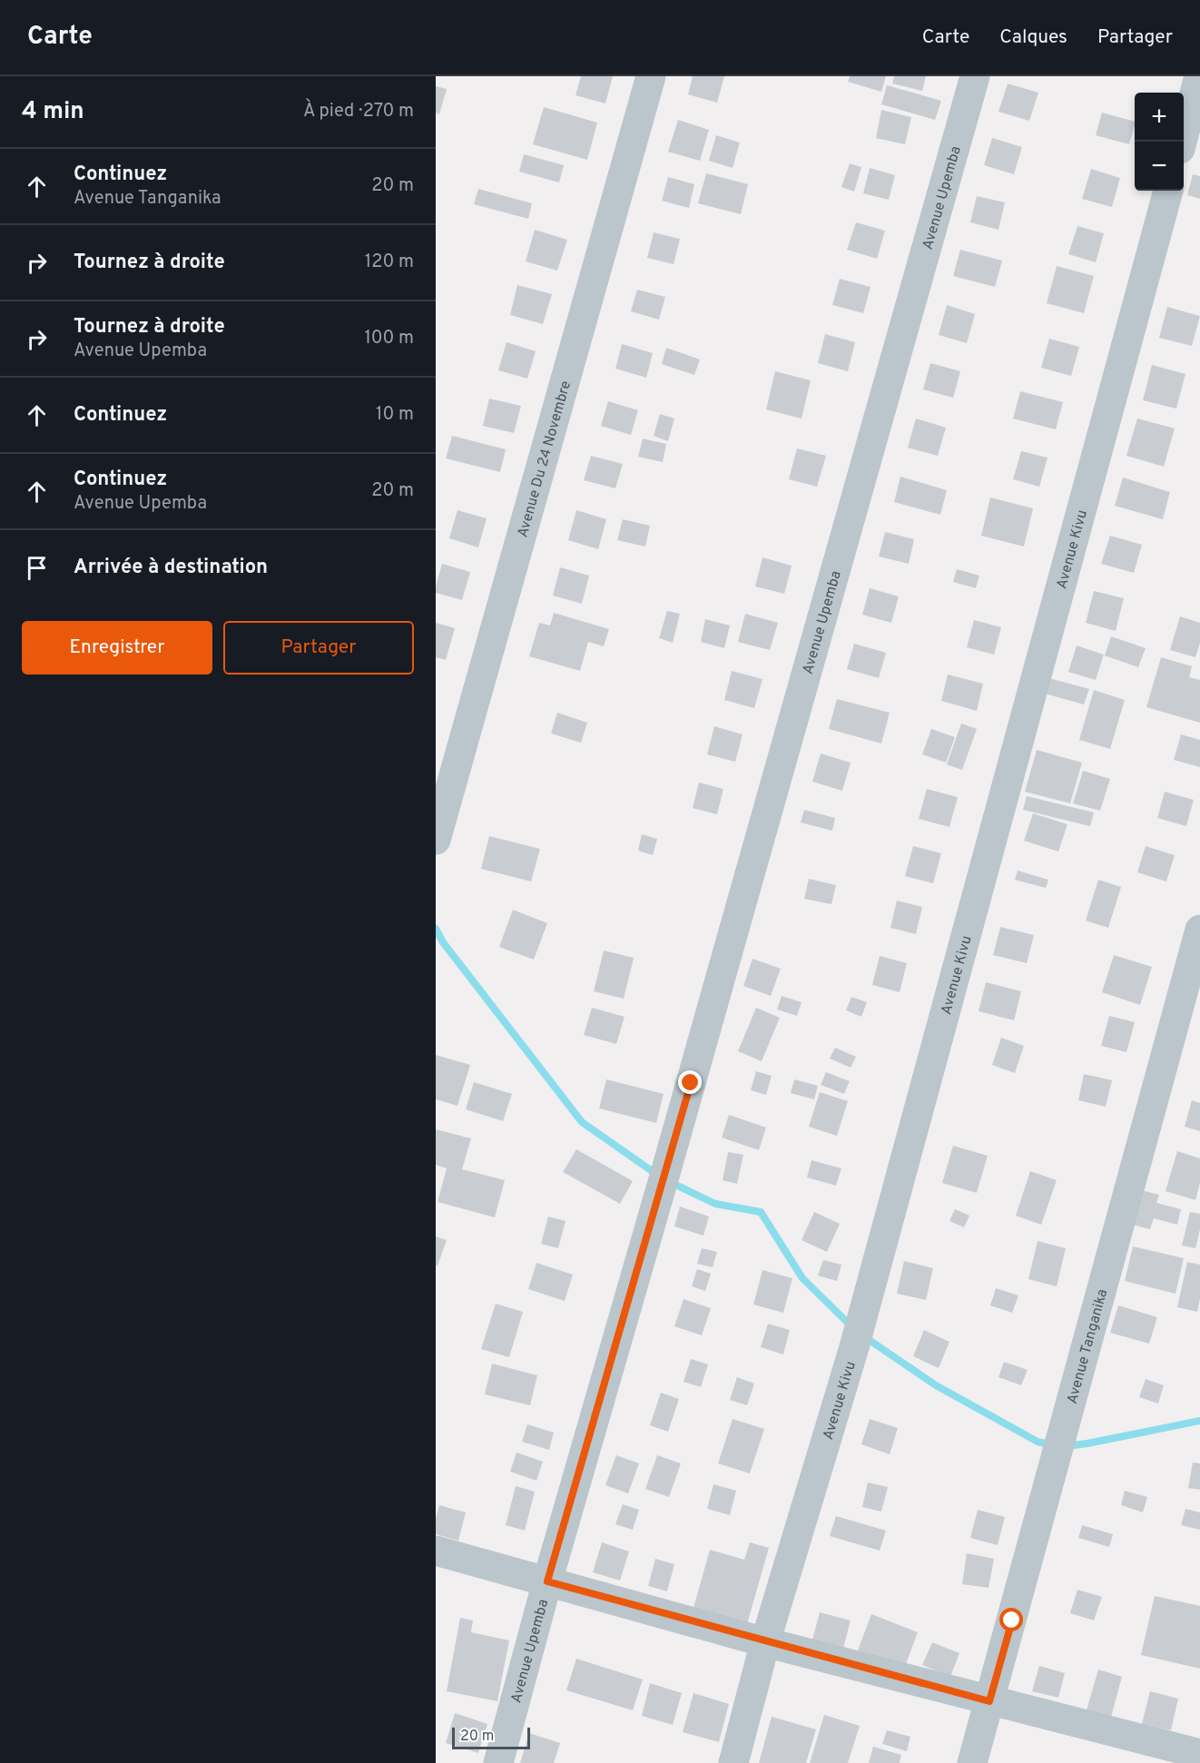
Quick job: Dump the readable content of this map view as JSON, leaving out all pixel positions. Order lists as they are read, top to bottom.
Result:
{
  "streets": {
    "street": [
      "Avenue Upemba",
      "Avenue Du 24 Novembre",
      "Avenue Kivu",
      "Avenue Tanganika"
    ]
  },
  "scale_bar": "20 m",
  "page": {
    "header": "Carte",
    "nav": ["Carte", "Calques", "Partager"],
    "heading": ["4 min", "À pied · 270 m"],
    "map_buttons": ["+", "−"],
    "list": [
      ["Continuez", "Avenue Tanganika", "20 m"],
      ["Tournez à droite", "120 m"],
      ["Tournez à droite", "Avenue Upemba", "100 m"],
      ["Continuez", "10 m"],
      ["Continuez", "Avenue Upemba", "20 m"],
      "Arrivée à destination"
    ],
    "buttons": ["Enregistrer", "Partager"],
    "scale": "20 m"
  }
}
